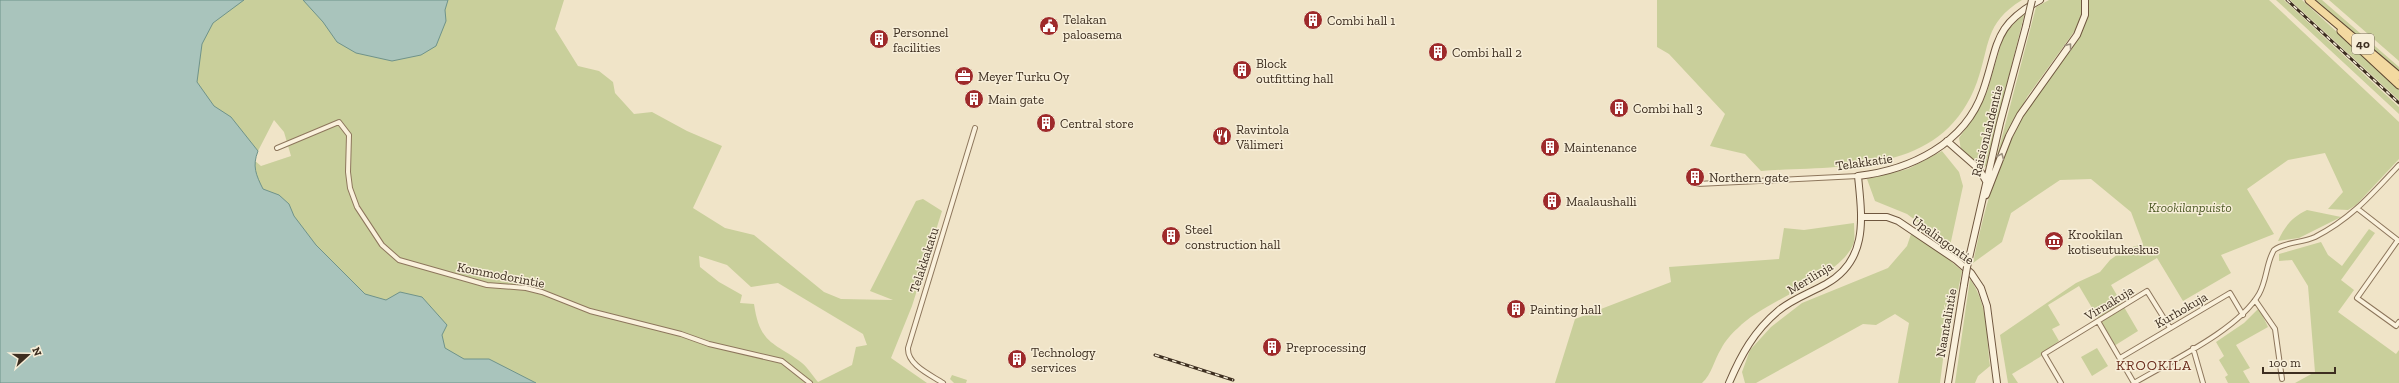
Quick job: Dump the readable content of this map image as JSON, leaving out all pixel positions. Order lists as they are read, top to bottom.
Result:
{
  "streets": {
    "main road": ["40"],
    "street": [
      "Raisionlahdentie",
      "Telakkatie",
      "Upalingontie",
      "Telakkakatu",
      "Kommodorintie",
      "Merilinja",
      "Virnakuja",
      "Kurhokuja",
      "Naantalintie"
    ]
  },
  "crossings": [
    ["Raisionlahdentie", "Naantalintie"],
    ["Telakkatie", "Merilinja"],
    ["Upalingontie", "Merilinja"],
    ["Virnakuja", "Kurhokuja"]
  ],
  "districts": ["KROOKILA"],
  "parks": ["Krookilanpuisto"],
  "places": {
    "building": [
      "Combi hall 1",
      "Personnel facilities",
      "Combi hall 2",
      "Block outfitting hall",
      "Main gate",
      "Combi hall 3",
      "Central store",
      "Maintenance",
      "Northern gate",
      "Maalaushalli",
      "Steel construction hall",
      "Painting hall",
      "Preprocessing",
      "Technology services"
    ],
    "public building": ["Telakan paloasema"],
    "office": ["Meyer Turku Oy"],
    "restaurant": ["Ravintola Välimeri"],
    "museum": ["Krookilan kotiseutukeskus"]
  },
  "scale_bar": "100 m",
  "north": "right"
}
